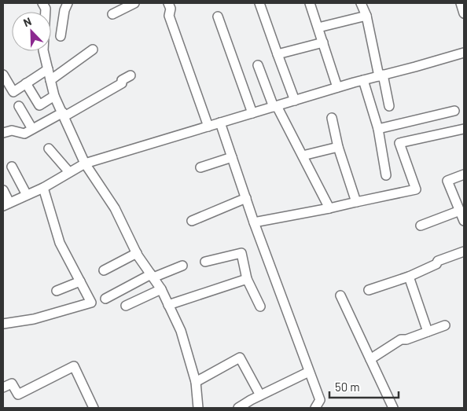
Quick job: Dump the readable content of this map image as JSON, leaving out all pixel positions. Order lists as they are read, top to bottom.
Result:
{
  "scale_bar": "50 m",
  "north": "top left"
}
